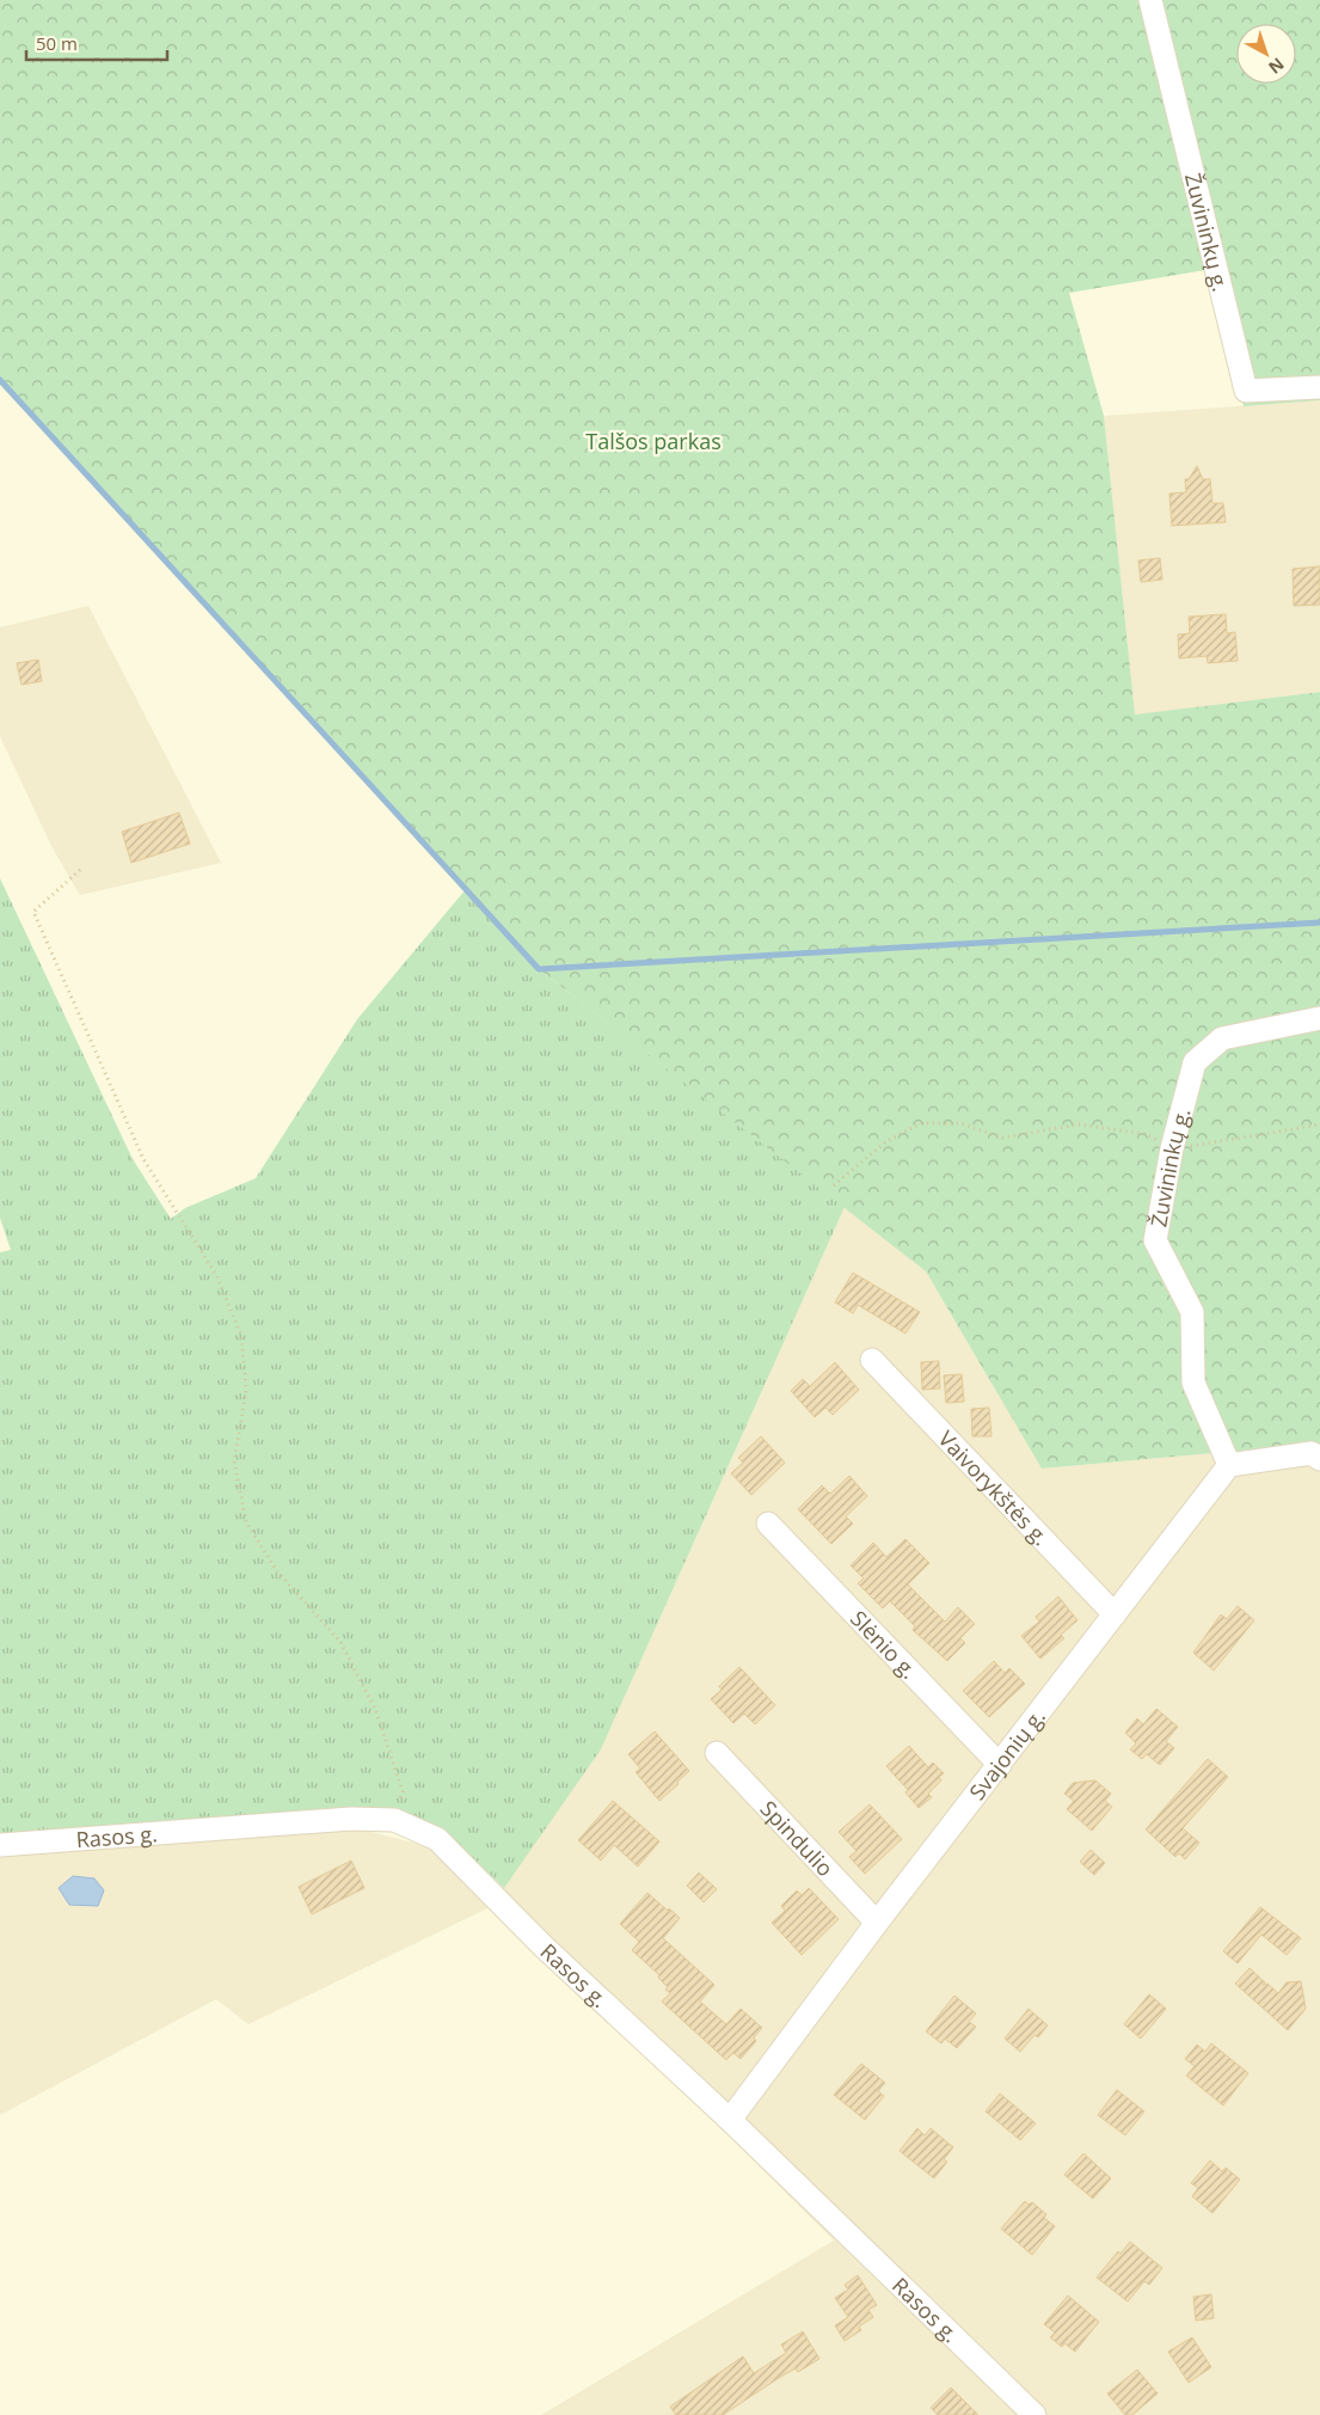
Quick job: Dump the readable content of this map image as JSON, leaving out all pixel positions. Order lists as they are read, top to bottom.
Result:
{
  "streets": {
    "street": [
      "Žuvininkų g.",
      "Vaivorykštės g.",
      "Slėnio g.",
      "Svajonių g.",
      "Rasos g.",
      "Spindulio"
    ]
  },
  "crossings": [
    ["Žuvininkų g.", "Svajonių g."],
    ["Vaivorykštės g.", "Svajonių g."],
    ["Slėnio g.", "Svajonių g."],
    ["Svajonių g.", "Rasos g."],
    ["Svajonių g.", "Spindulio"]
  ],
  "parks": ["Talšos parkas"],
  "scale_bar": "50 m",
  "north": "bottom right"
}
